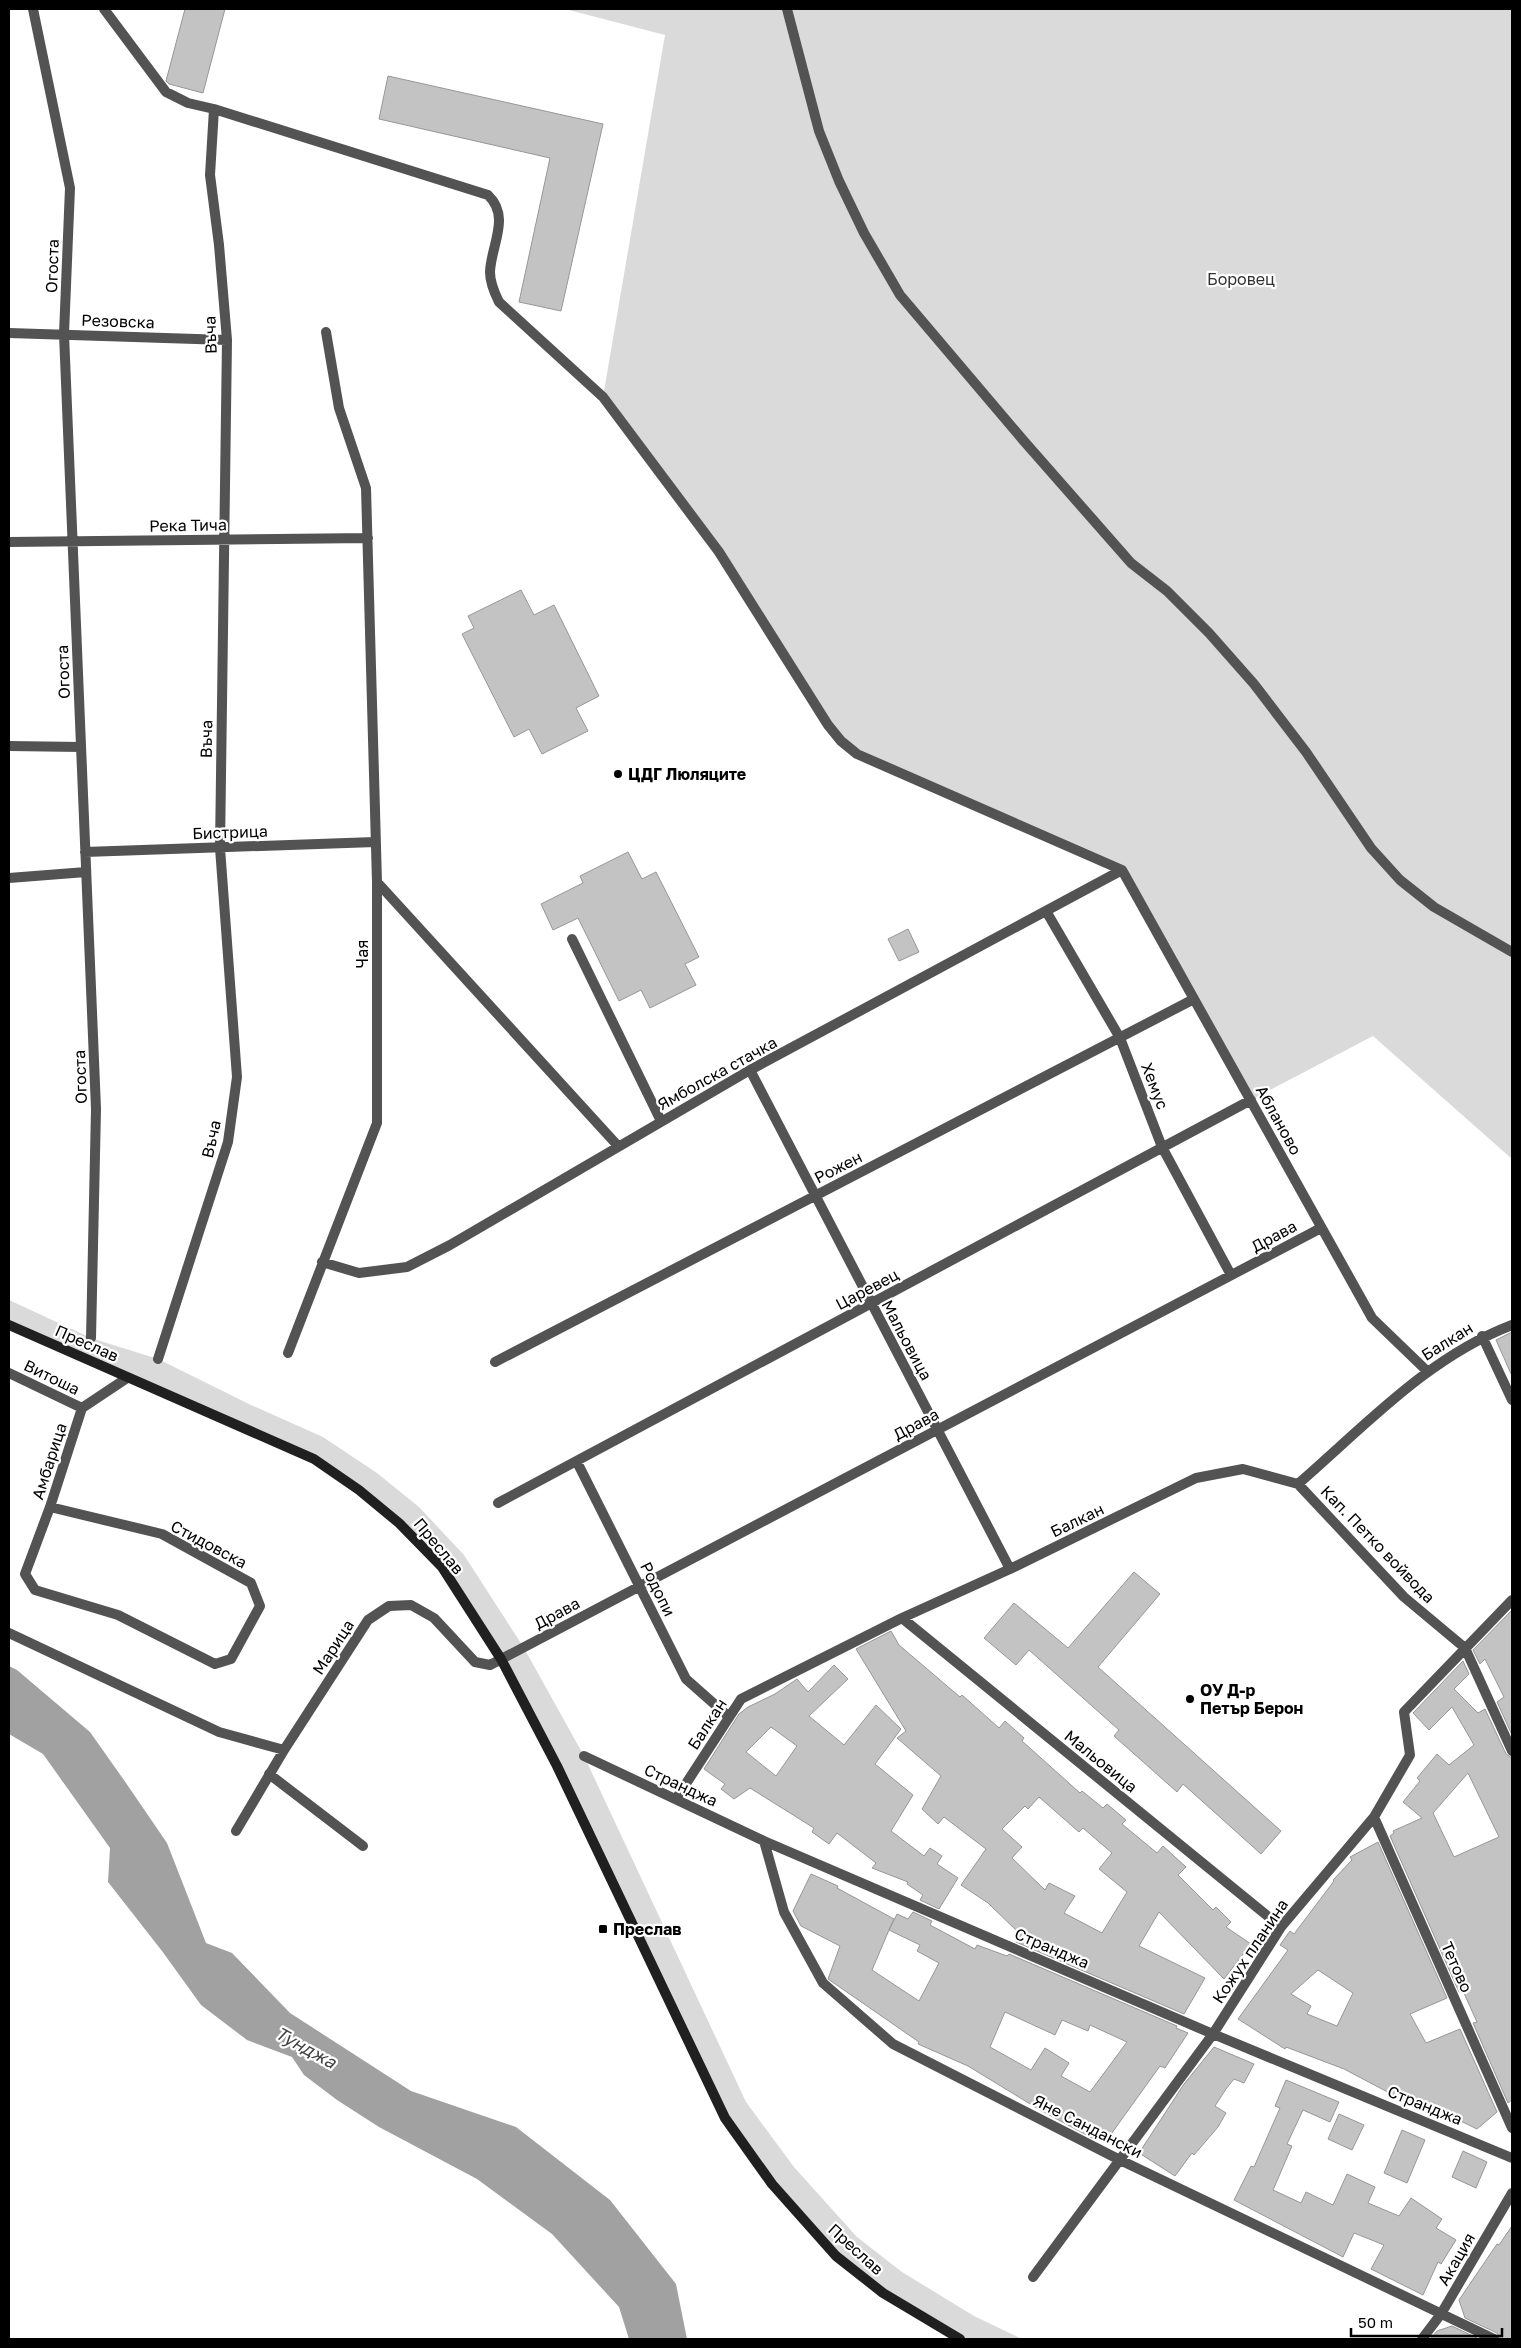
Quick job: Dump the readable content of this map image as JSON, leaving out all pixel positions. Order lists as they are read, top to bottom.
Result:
{
  "streets": {
    "main road": ["Преслав"],
    "street": [
      "Огоста",
      "Резовска",
      "Въча",
      "Река Тича",
      "Бистрица",
      "Чая",
      "Ямболска стачка",
      "Хемус",
      "Абланово",
      "Рожен",
      "Драва",
      "Царевец",
      "Мальовица",
      "Балкан",
      "Витоша",
      "Амбарица",
      "Стидовска",
      "Кап. Петко войвода",
      "Родопи",
      "Марица",
      "Странджа",
      "Кожух планина",
      "Тетово",
      "Яне Сандански",
      "Акация"
    ]
  },
  "crossings": [
    ["Огоста", "Резовска"],
    ["Огоста", "Река Тича"],
    ["Огоста", "Бистрица"],
    ["Резовска", "Въча"],
    ["Въча", "Река Тича"],
    ["Въча", "Бистрица"],
    ["Река Тича", "Чая"],
    ["Бистрица", "Чая"],
    ["Чая", "Ямболска стачка"],
    ["Ямболска стачка", "Хемус"],
    ["Ямболска стачка", "Абланово"],
    ["Ямболска стачка", "Мальовица"],
    ["Хемус", "Рожен"],
    ["Хемус", "Драва"],
    ["Хемус", "Царевец"],
    ["Абланово", "Рожен"],
    ["Абланово", "Драва"],
    ["Абланово", "Царевец"],
    ["Абланово", "Балкан"],
    ["Рожен", "Мальовица"],
    ["Драва", "Мальовица"],
    ["Драва", "Преслав"],
    ["Драва", "Родопи"],
    ["Драва", "Марица"],
    ["Царевец", "Мальовица"],
    ["Царевец", "Родопи"],
    ["Мальовица", "Балкан"],
    ["Мальовица", "Кожух планина"],
    ["Балкан", "Кап. Петко войвода"],
    ["Балкан", "Родопи"],
    ["Балкан", "Странджа"],
    ["Преслав", "Амбарица"],
    ["Преслав", "Марица"],
    ["Витоша", "Амбарица"],
    ["Амбарица", "Стидовска"],
    ["Кап. Петко войвода", "Кожух планина"],
    ["Странджа", "Кожух планина"],
    ["Странджа", "Яне Сандански"],
    ["Кожух планина", "Тетово"],
    ["Кожух планина", "Яне Сандански"],
    ["Яне Сандански", "Акация"]
  ],
  "water": ["Тунджа"],
  "parks": ["Боровец"],
  "places": {
    "other": ["ЦДГ Люляците", "ОУ Д-р Петър Берон"],
    "transit": ["Преслав"]
  },
  "scale_bar": "50 m"
}
